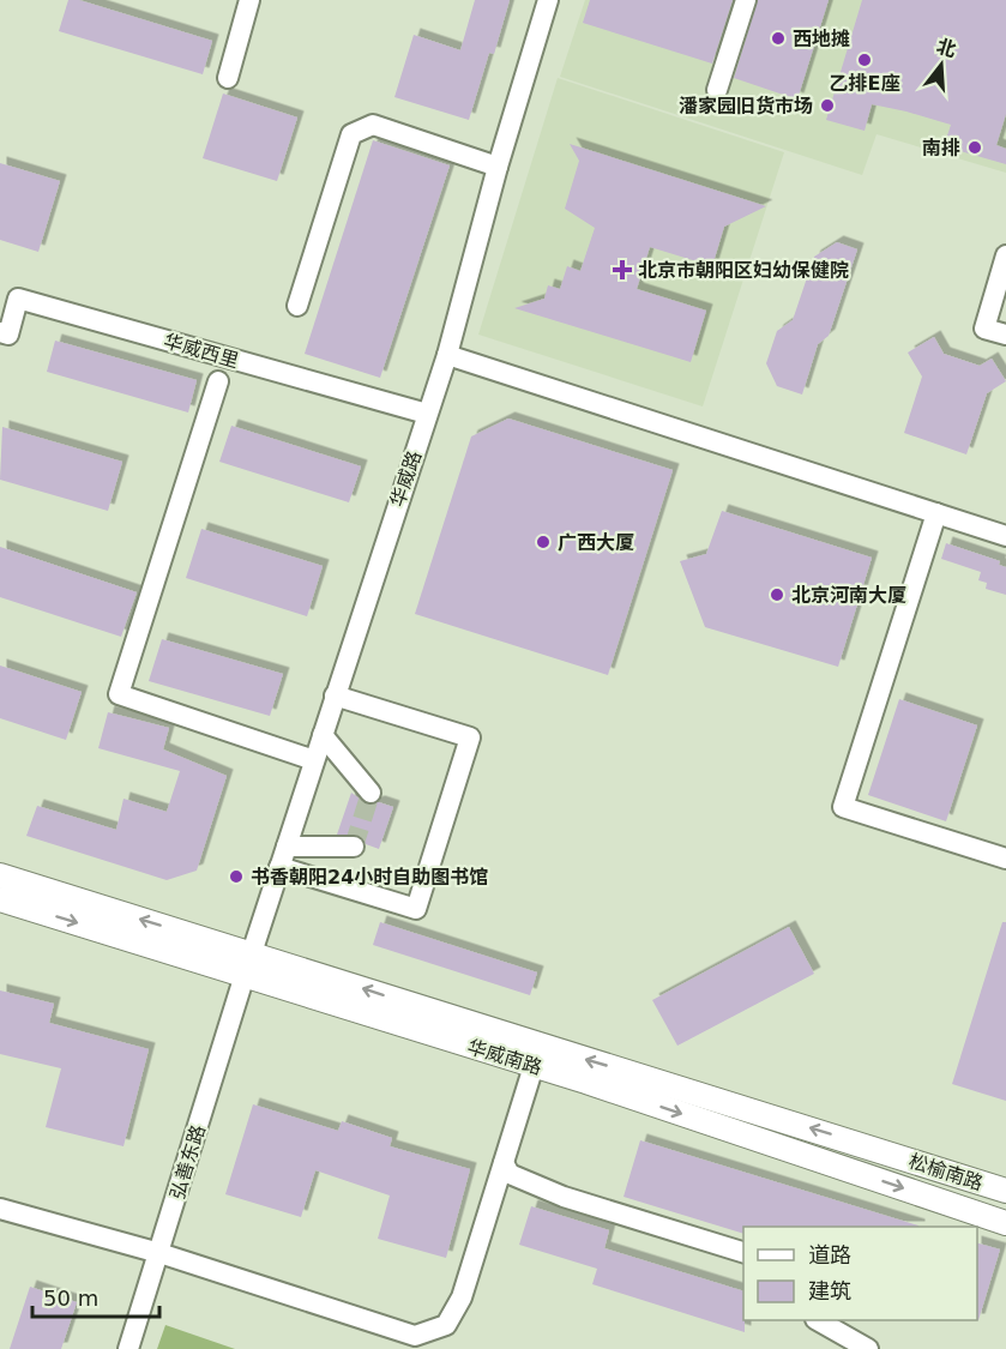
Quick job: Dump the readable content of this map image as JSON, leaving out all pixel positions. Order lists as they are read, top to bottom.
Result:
{
  "streets": {
    "main road": ["华威南路", "松榆南路"],
    "street": ["华威西里", "华威路", "弘善东路"]
  },
  "crossings": [
    ["华威西里", "华威路"],
    ["华威路", "华威南路"],
    ["华威路", "弘善东路"],
    ["华威南路", "弘善东路"],
    ["华威南路", "松榆南路"]
  ],
  "places": {
    "other": [
      "西地摊",
      "乙排E座",
      "潘家园旧货市场",
      "南排",
      "广西大厦",
      "北京河南大厦",
      "书香朝阳24小时自助图书馆"
    ],
    "health": ["北京市朝阳区妇幼保健院"]
  },
  "legend": ["道路", "建筑"],
  "scale_bar": "50 m",
  "north": "top"
}
